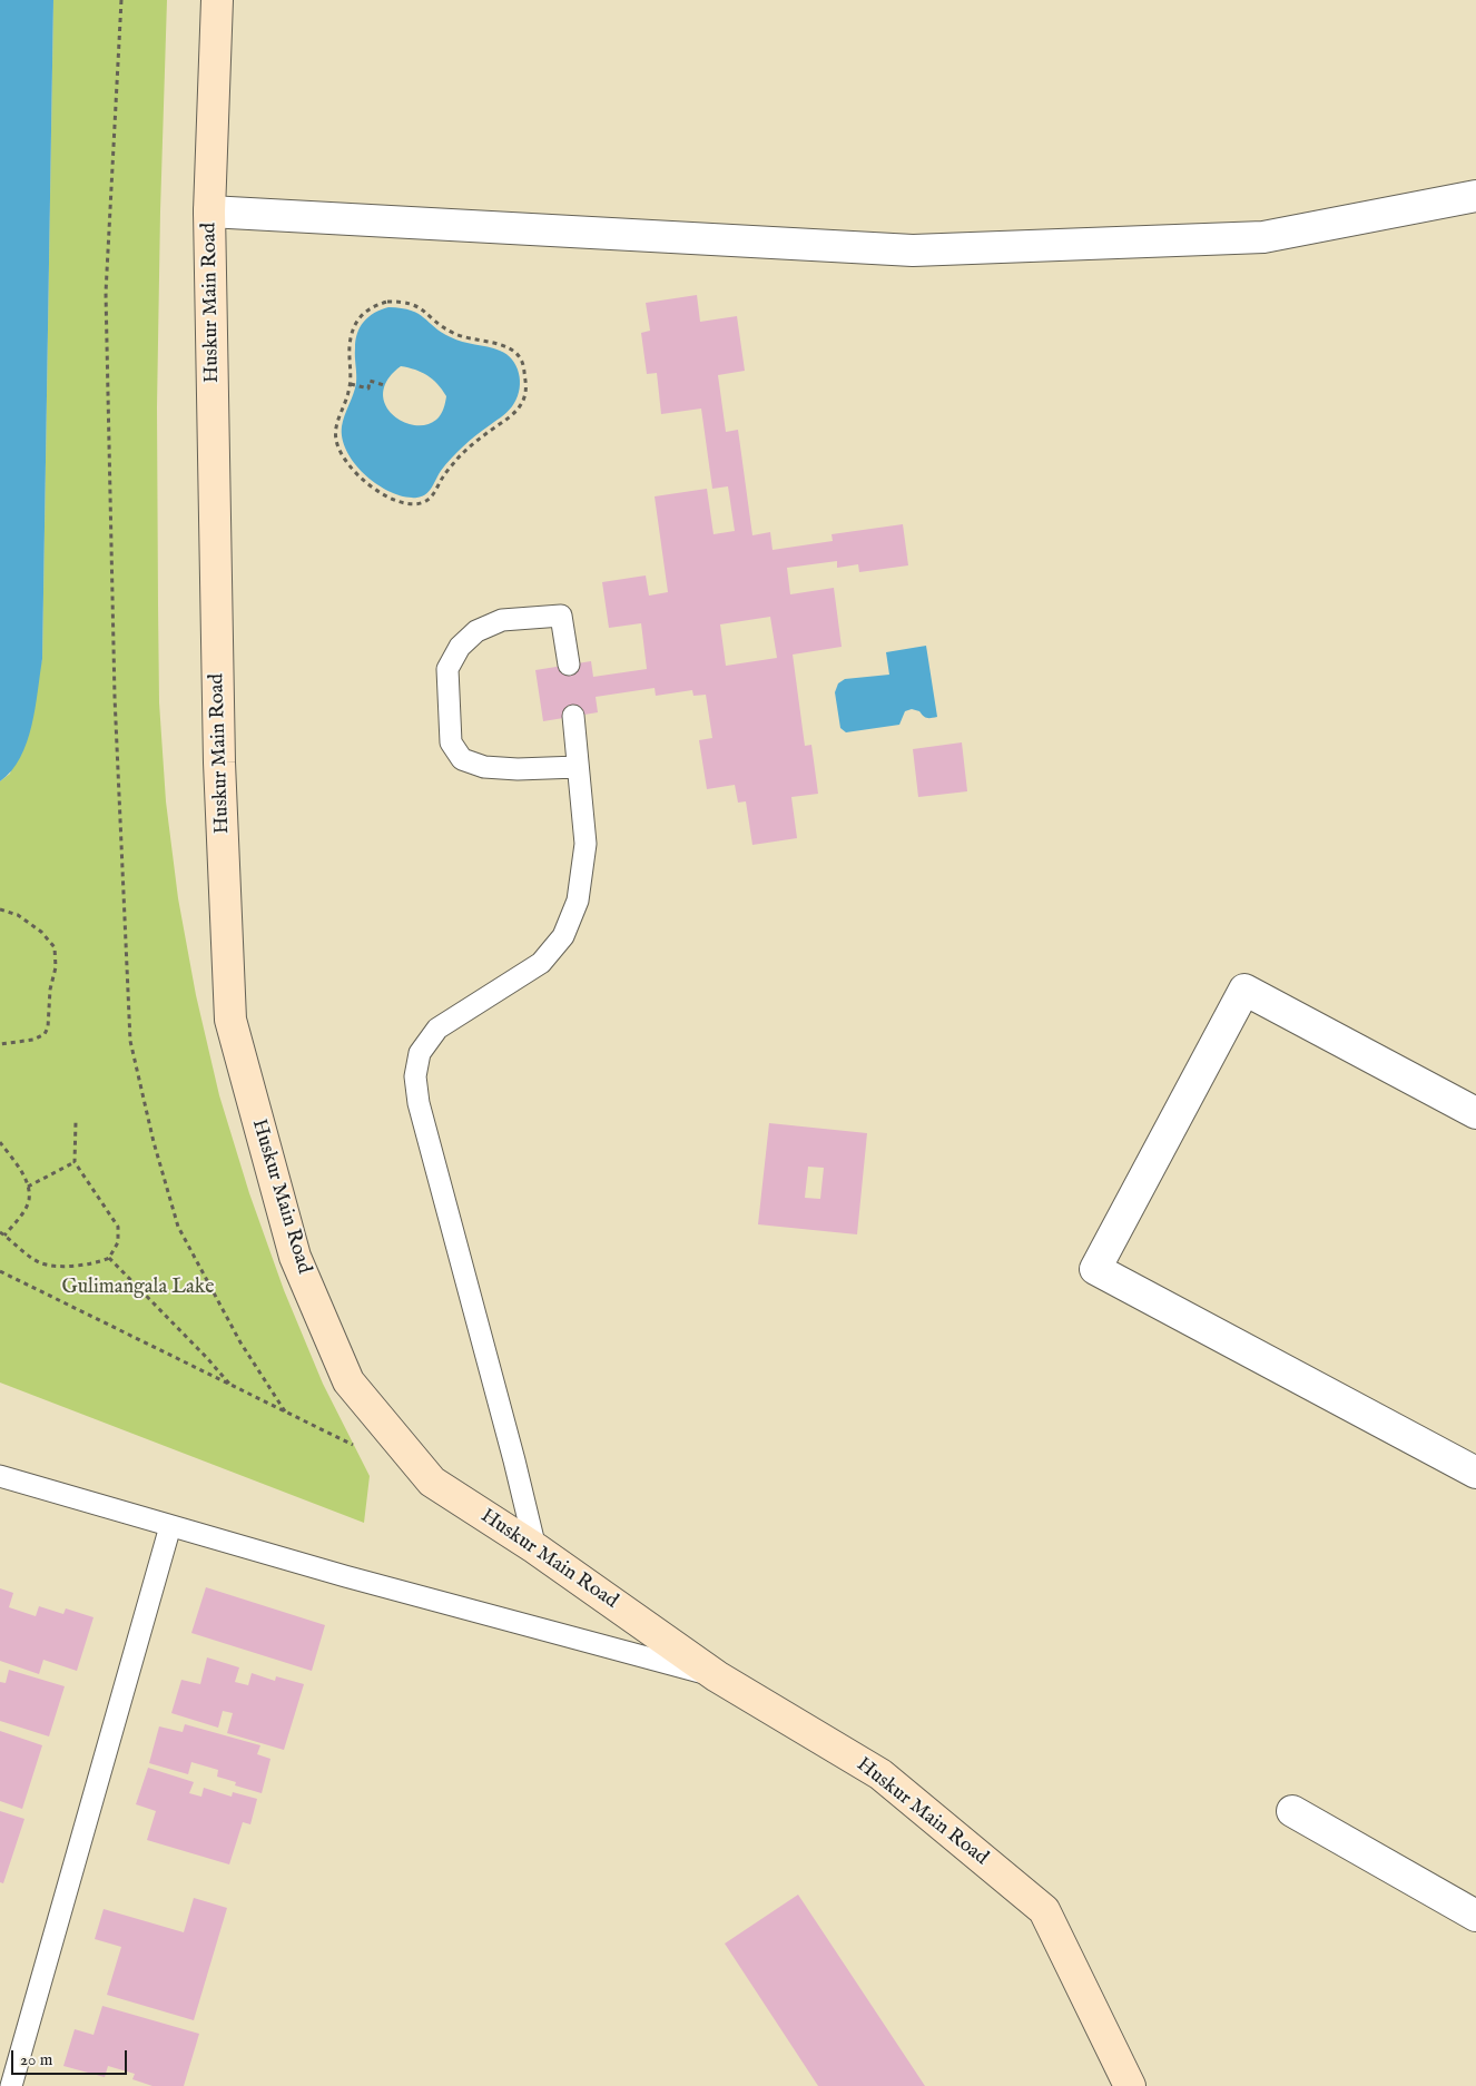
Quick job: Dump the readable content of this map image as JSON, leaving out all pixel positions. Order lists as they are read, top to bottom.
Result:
{
  "streets": {
    "main road": ["Huskur Main Road"]
  },
  "parks": ["Gulimangala Lake"],
  "scale_bar": "20 m"
}
